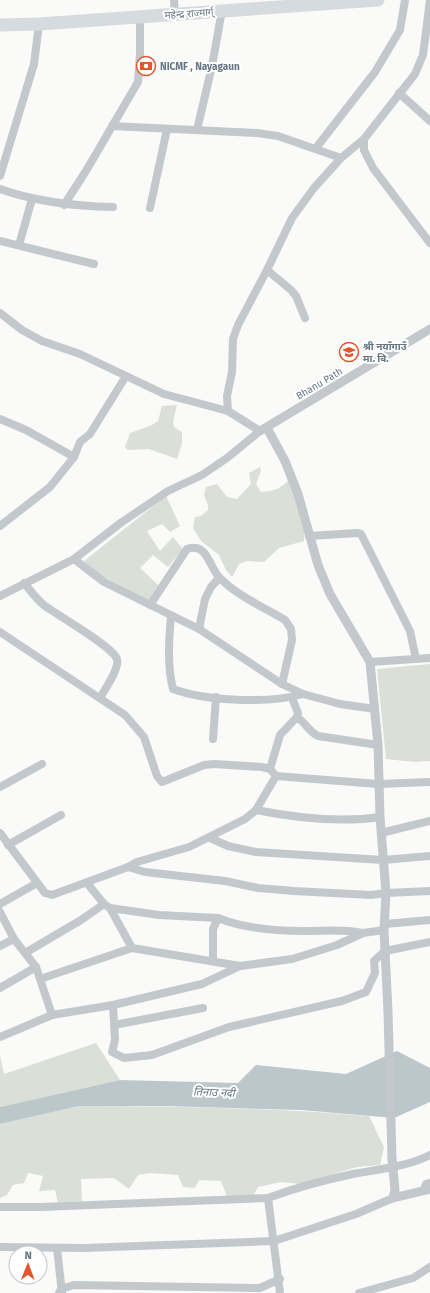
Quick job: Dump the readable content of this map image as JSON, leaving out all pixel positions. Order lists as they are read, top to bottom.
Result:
{
  "streets": {
    "highway": ["महेन्द्र राज्मार्ग्"],
    "street": ["Bhanu Path"]
  },
  "water": ["तिनाउ नदी"],
  "places": {
    "bank": ["NICMF , Nayagaun"],
    "school or university": ["श्री नयाँगाउँ मा. वि."]
  },
  "north": "top"
}
